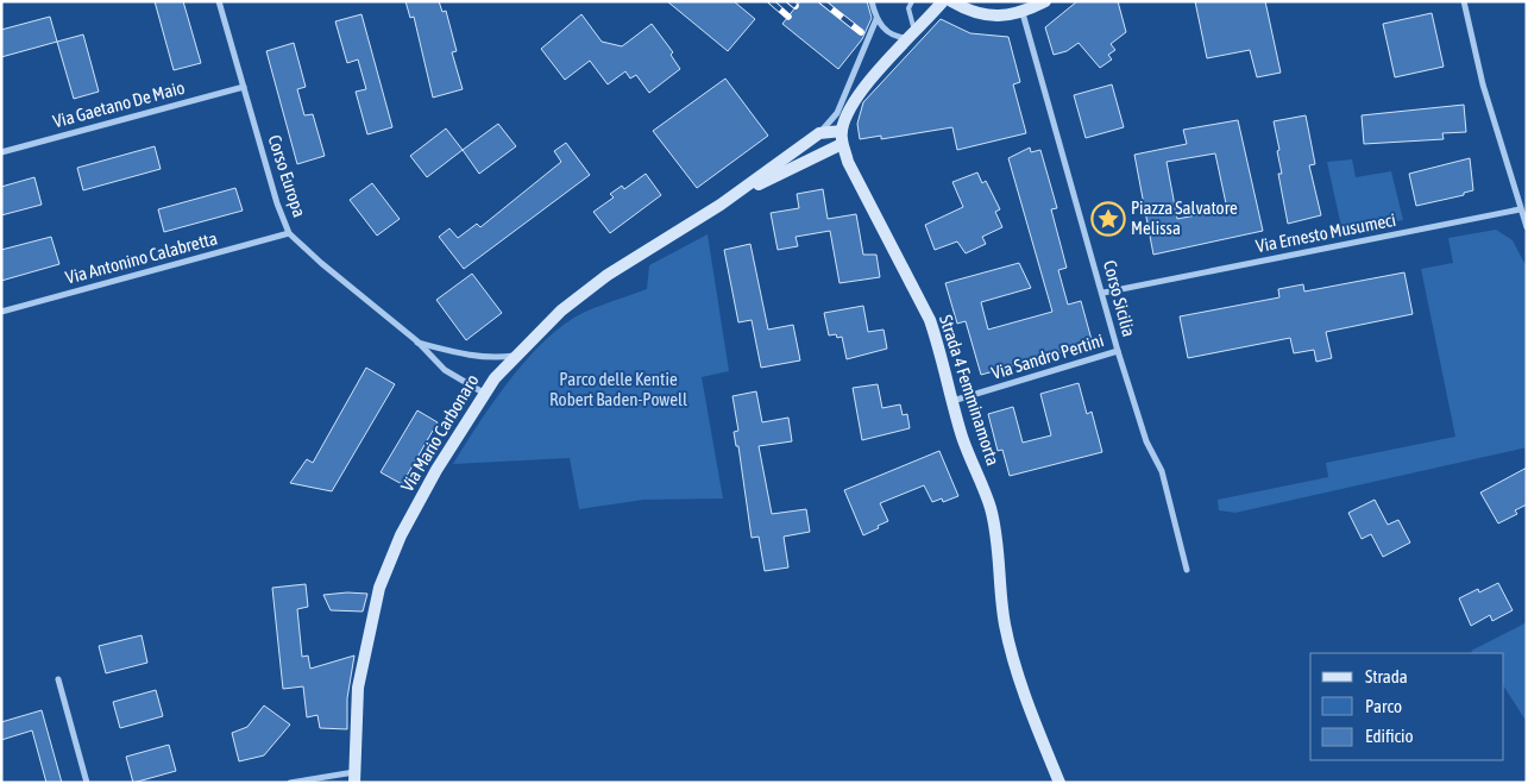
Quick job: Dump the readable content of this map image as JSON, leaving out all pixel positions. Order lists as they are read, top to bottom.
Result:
{
  "streets": {
    "street": [
      "Via Gaetano De Maio",
      "Corso Europa",
      "Via Ernesto Musumeci",
      "Via Antonino Calabretta",
      "Corso Sicilia",
      "Via Sandro Pertini",
      "Strada 4 Femminamorta",
      "Via Mario Carbonaro"
    ]
  },
  "crossings": [
    ["Via Gaetano De Maio", "Corso Europa"],
    ["Corso Europa", "Via Antonino Calabretta"],
    ["Corso Europa", "Via Mario Carbonaro"],
    ["Via Ernesto Musumeci", "Corso Sicilia"],
    ["Corso Sicilia", "Via Sandro Pertini"],
    ["Via Sandro Pertini", "Strada 4 Femminamorta"]
  ],
  "parks": ["Parco delle Kentie Robert Baden-Powell"],
  "places": {
    "place": ["Piazza Salvatore Melissa"]
  },
  "legend": ["Strada", "Parco", "Edificio"]
}
